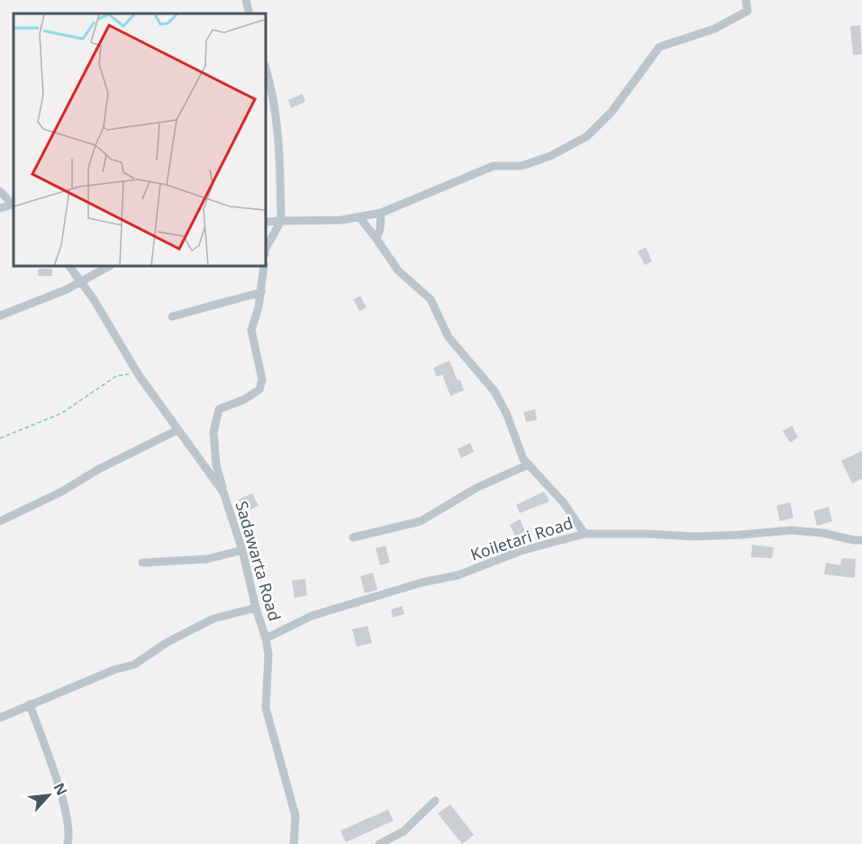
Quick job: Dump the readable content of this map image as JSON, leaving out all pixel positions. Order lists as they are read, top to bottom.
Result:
{
  "streets": {
    "street": ["Koiletari Road", "Sadawarta Road"]
  },
  "crossings": [
    ["Koiletari Road", "Sadawarta Road"]
  ],
  "north": "top right"
}
